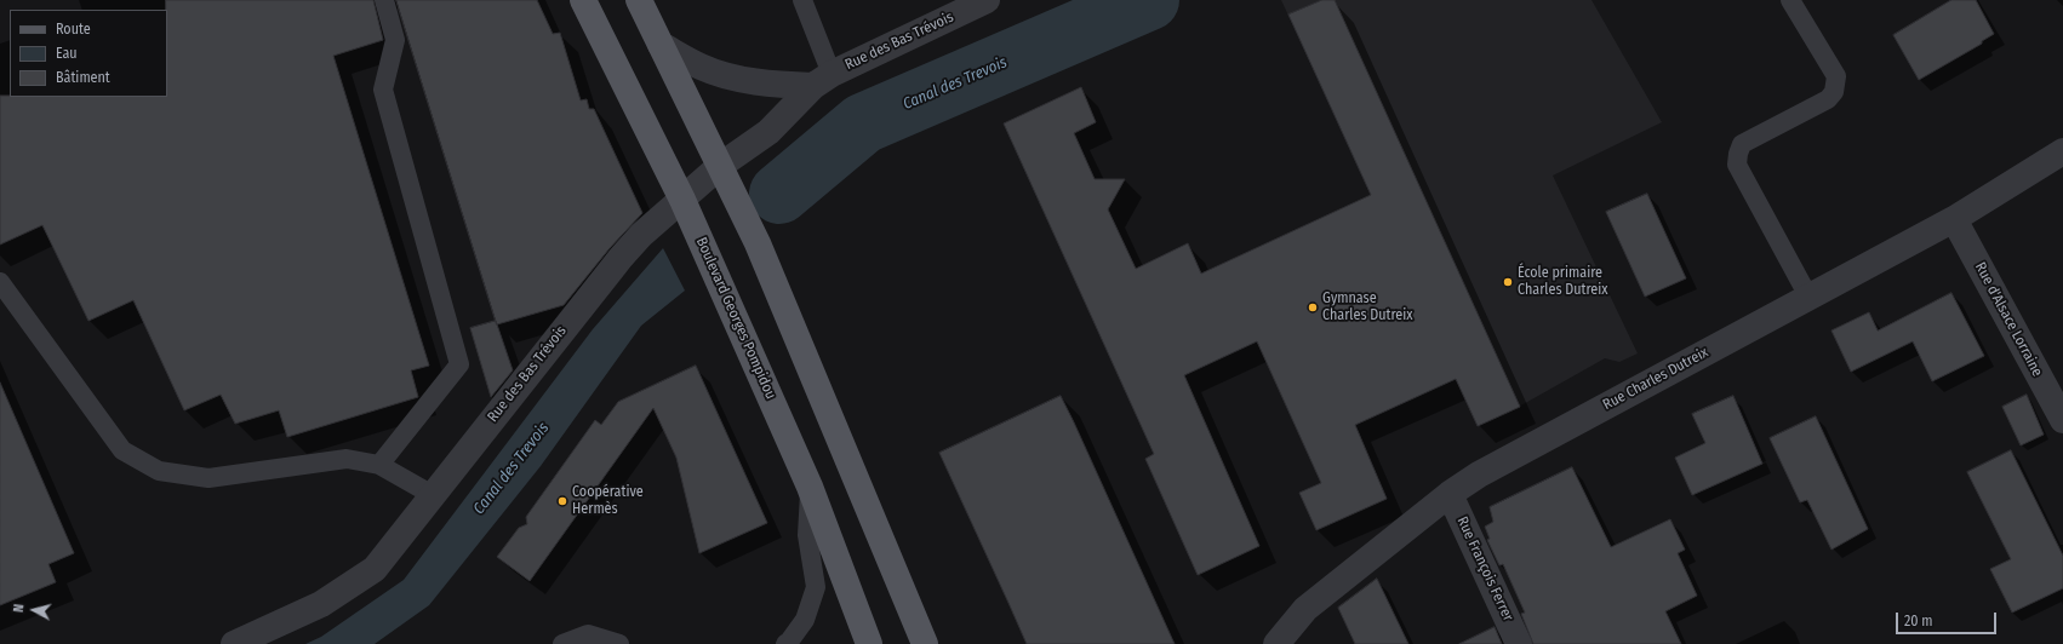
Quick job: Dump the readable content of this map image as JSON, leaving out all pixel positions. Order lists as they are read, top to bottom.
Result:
{
  "streets": {
    "main road": ["Boulevard Georges Pompidou"],
    "street": [
      "Rue des Bas Trévois",
      "Rue d'Alsace Lorraine",
      "Rue Charles Dutreix",
      "Rue François Ferrer"
    ]
  },
  "crossings": [
    ["Rue des Bas Trévois", "Boulevard Georges Pompidou"],
    ["Rue d'Alsace Lorraine", "Rue Charles Dutreix"],
    ["Rue Charles Dutreix", "Rue François Ferrer"]
  ],
  "water": ["Canal des Trevois"],
  "places": ["École primaire Charles Dutreix", "Gymnase Charles Dutreix", "Coopérative Hermès"],
  "legend": ["Route", "Eau", "Bâtiment"],
  "scale_bar": "20 m",
  "north": "left"
}
